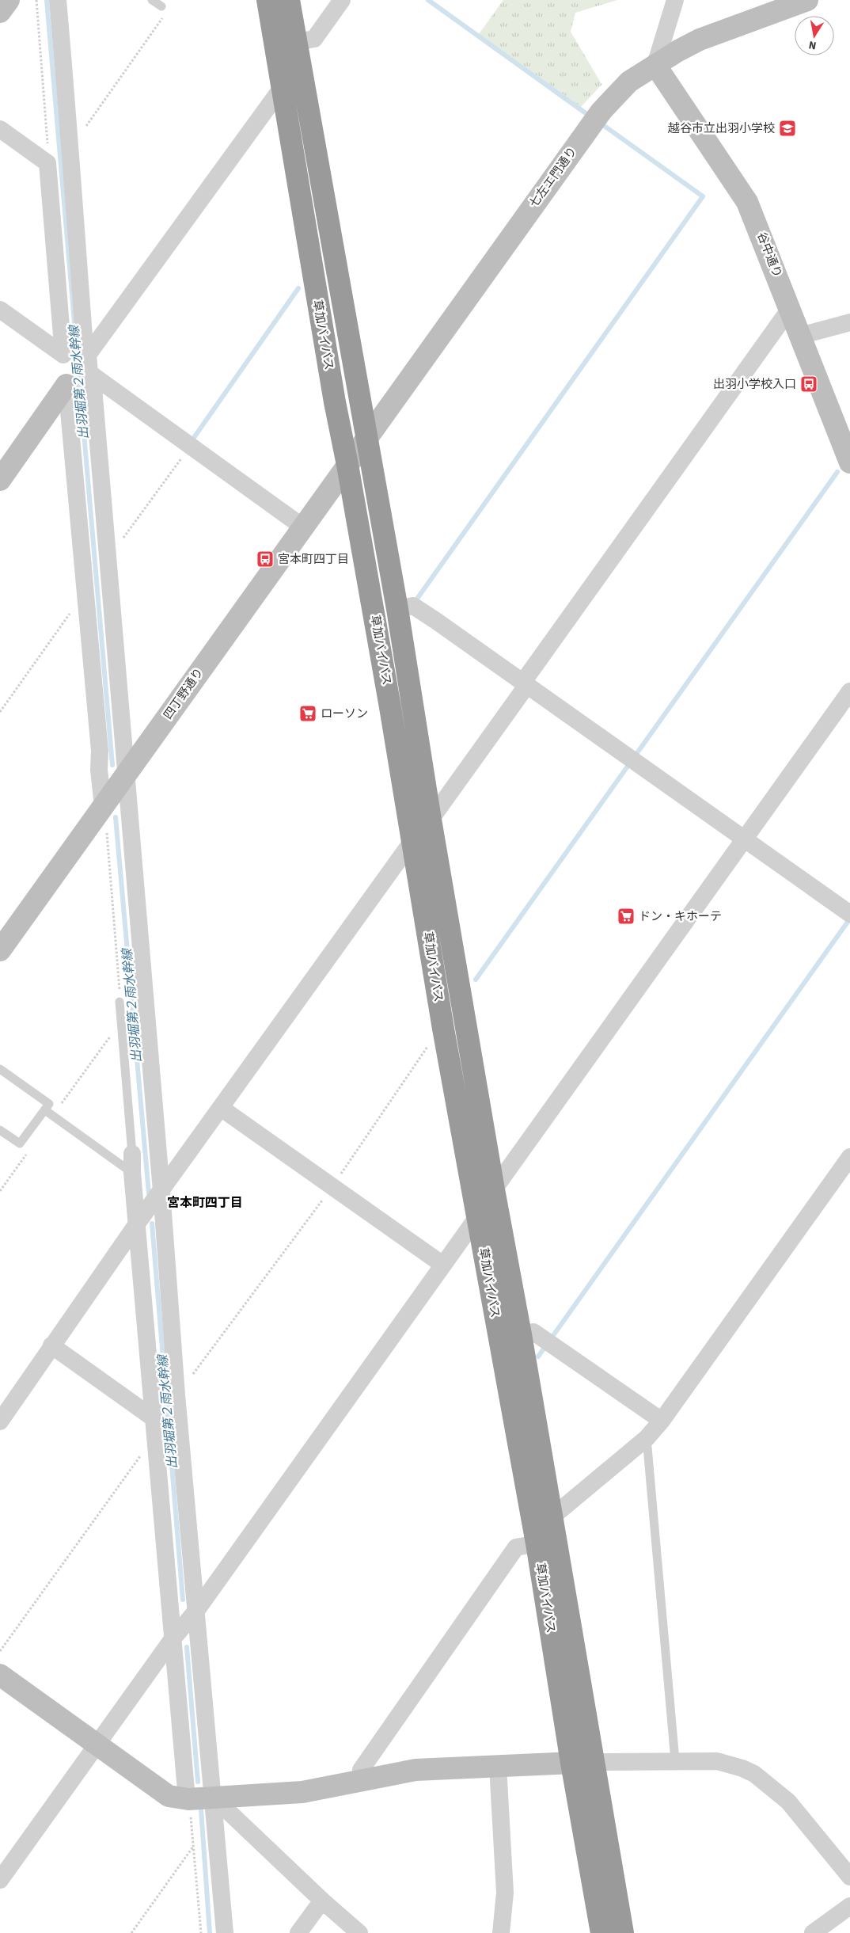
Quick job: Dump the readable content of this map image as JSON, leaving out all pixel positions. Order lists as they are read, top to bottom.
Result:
{
  "streets": {
    "highway": ["草加バイパス"],
    "street": ["七左エ門通り", "谷中通り", "四丁野通り"]
  },
  "crossings": [
    ["七左エ門通り", "谷中通り"],
    ["七左エ門通り", "草加バイパス"],
    ["七左エ門通り", "四丁野通り"],
    ["草加バイパス", "四丁野通り"]
  ],
  "districts": ["宮本町四丁目"],
  "water": ["出羽堀第２雨水幹線"],
  "places": {
    "school or university": ["越谷市立出羽小学校"],
    "bus stop": ["出羽小学校入口", "宮本町四丁目"],
    "supermarket": ["ローソン", "ドン・キホーテ"]
  },
  "north": "bottom"
}
